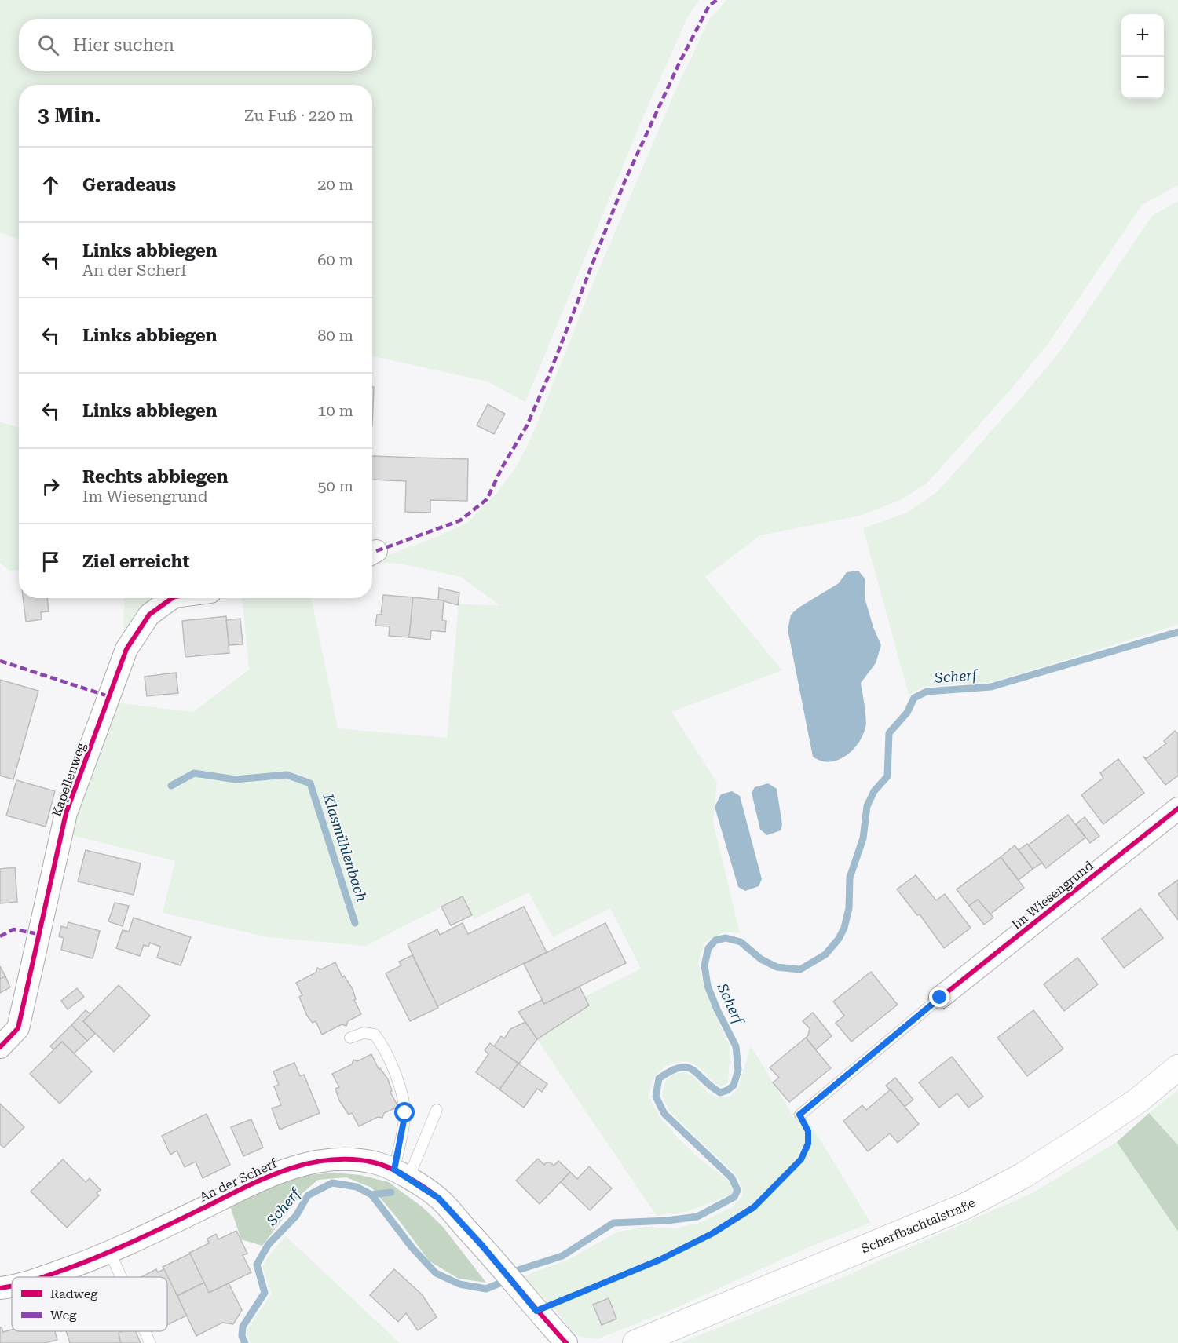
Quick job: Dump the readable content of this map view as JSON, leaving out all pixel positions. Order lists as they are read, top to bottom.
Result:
{
  "streets": {
    "main road": ["Scherfbachtalstraße"],
    "street": ["Kapellenweg", "Im Wiesengrund", "An der Scherf"]
  },
  "water": ["Scherf", "Klasmühlenbach"],
  "legend": ["Radweg", "Weg"],
  "page": {
    "map_buttons": ["+", "−"],
    "search": "Hier suchen",
    "heading": ["3 Min.", "Zu Fuß · 220 m"],
    "list": [
      ["Geradeaus", "20 m"],
      ["Links abbiegen", "An der Scherf", "60 m"],
      ["Links abbiegen", "80 m"],
      ["Links abbiegen", "10 m"],
      ["Rechts abbiegen", "Im Wiesengrund", "50 m"],
      "Ziel erreicht"
    ]
  }
}
